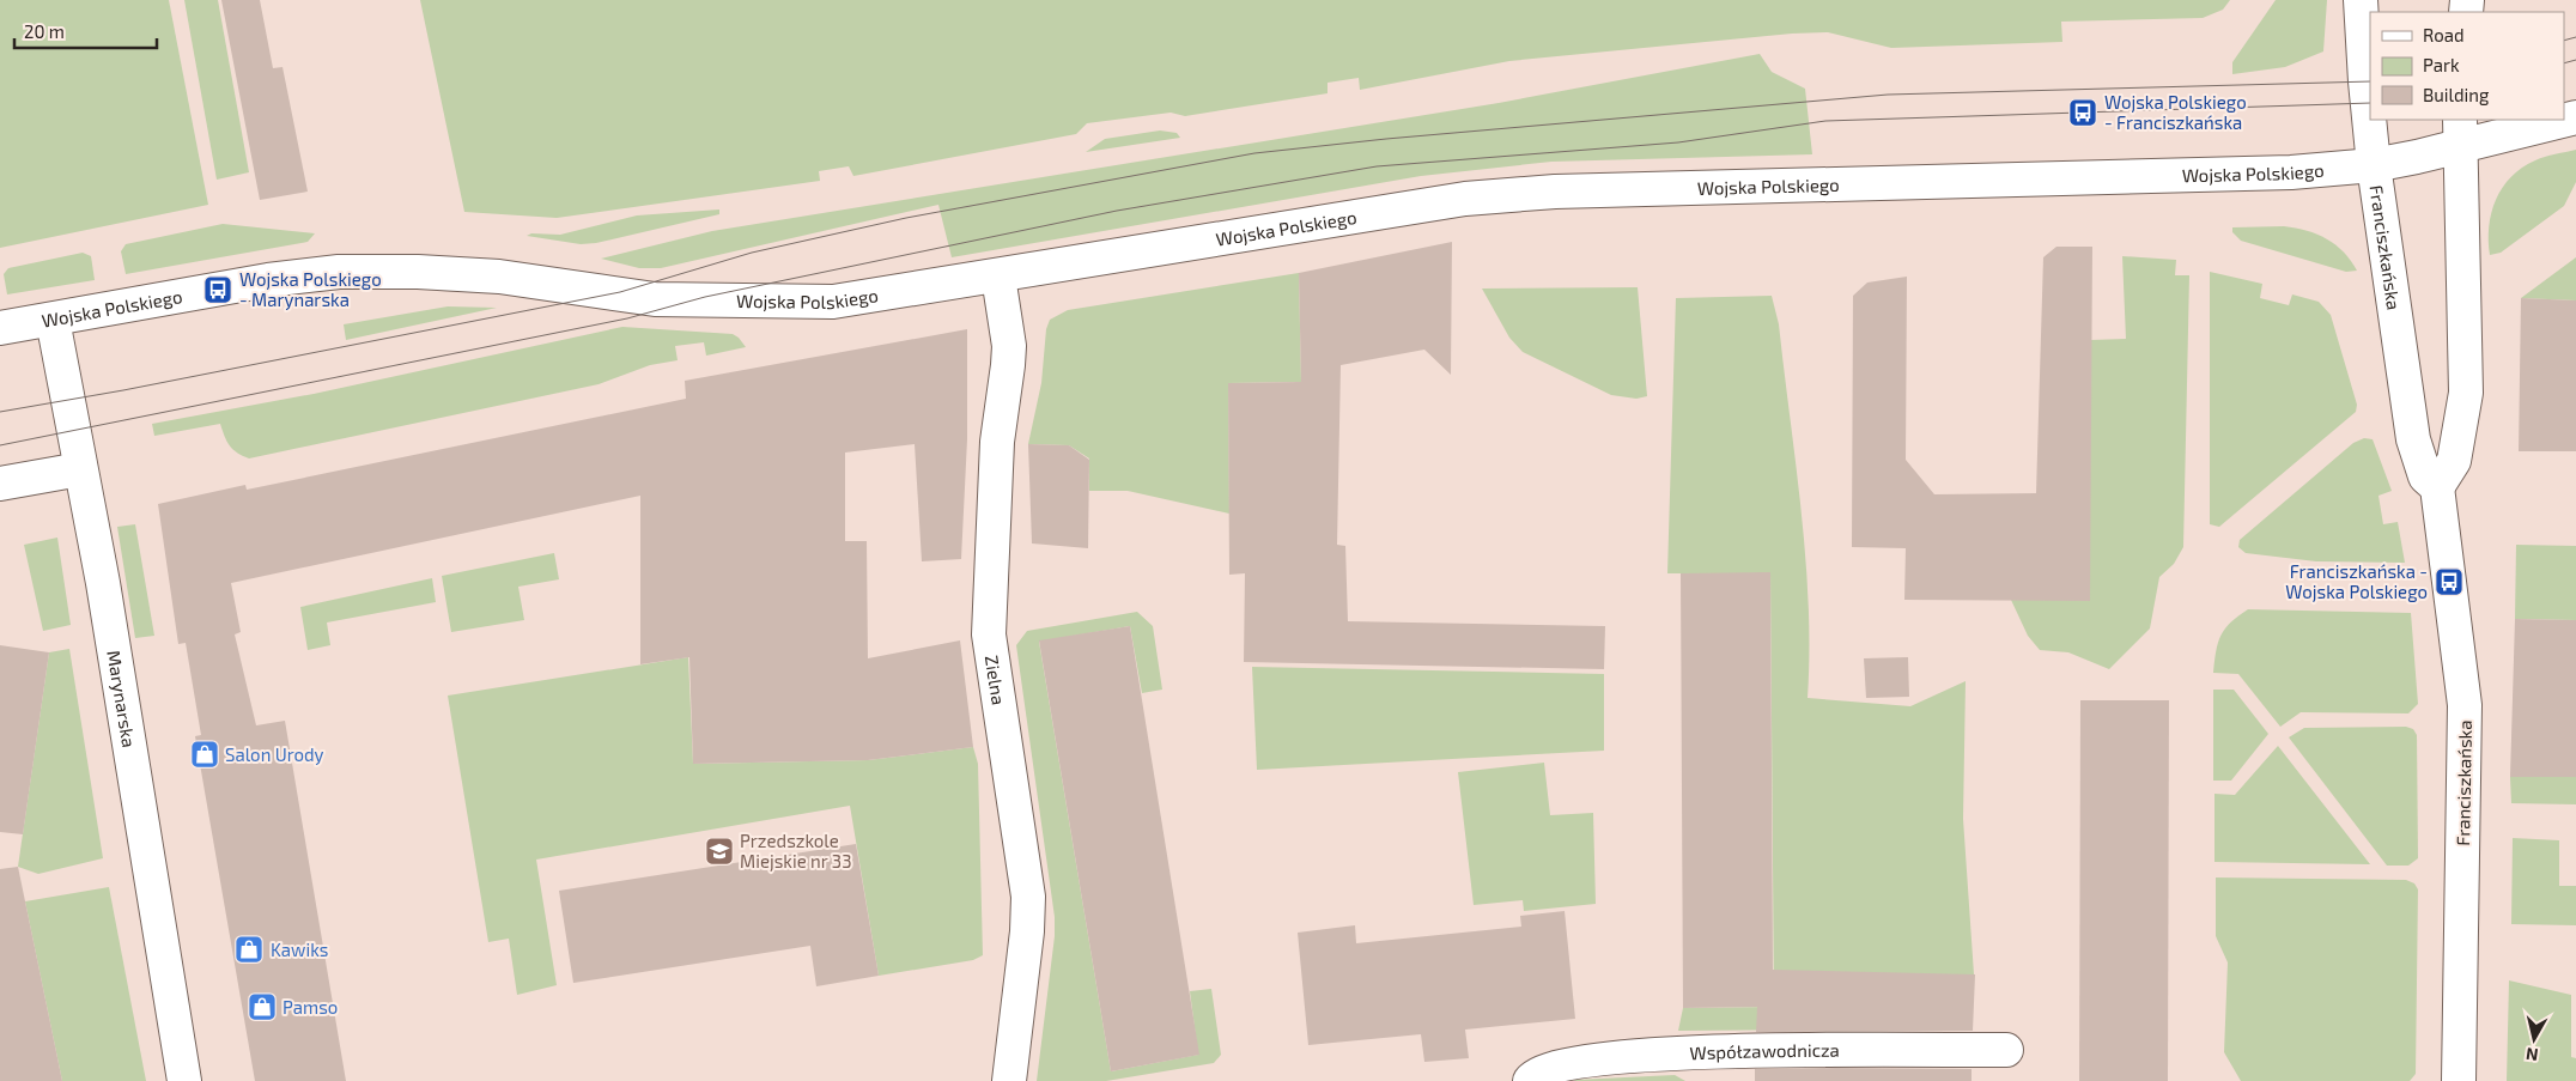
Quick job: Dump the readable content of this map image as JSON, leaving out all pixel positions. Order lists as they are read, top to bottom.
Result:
{
  "streets": {
    "street": [
      "Wojska Polskiego",
      "Franciszkańska",
      "Zielna",
      "Marynarska",
      "Współzawodnicza"
    ]
  },
  "crossings": [
    ["Wojska Polskiego", "Franciszkańska"],
    ["Wojska Polskiego", "Zielna"],
    ["Wojska Polskiego", "Marynarska"]
  ],
  "places": {
    "bus stop": ["Wojska Polskiego - Franciszkańska", "Wojska Polskiego - Marynarska", "Franciszkańska - Wojska Polskiego"],
    "shop": ["Salon Urody", "Kawiks", "Pamso"],
    "school or university": ["Przedszkole Miejskie nr 33"]
  },
  "legend": ["Road", "Park", "Building"],
  "scale_bar": "20 m",
  "north": "bottom"
}
